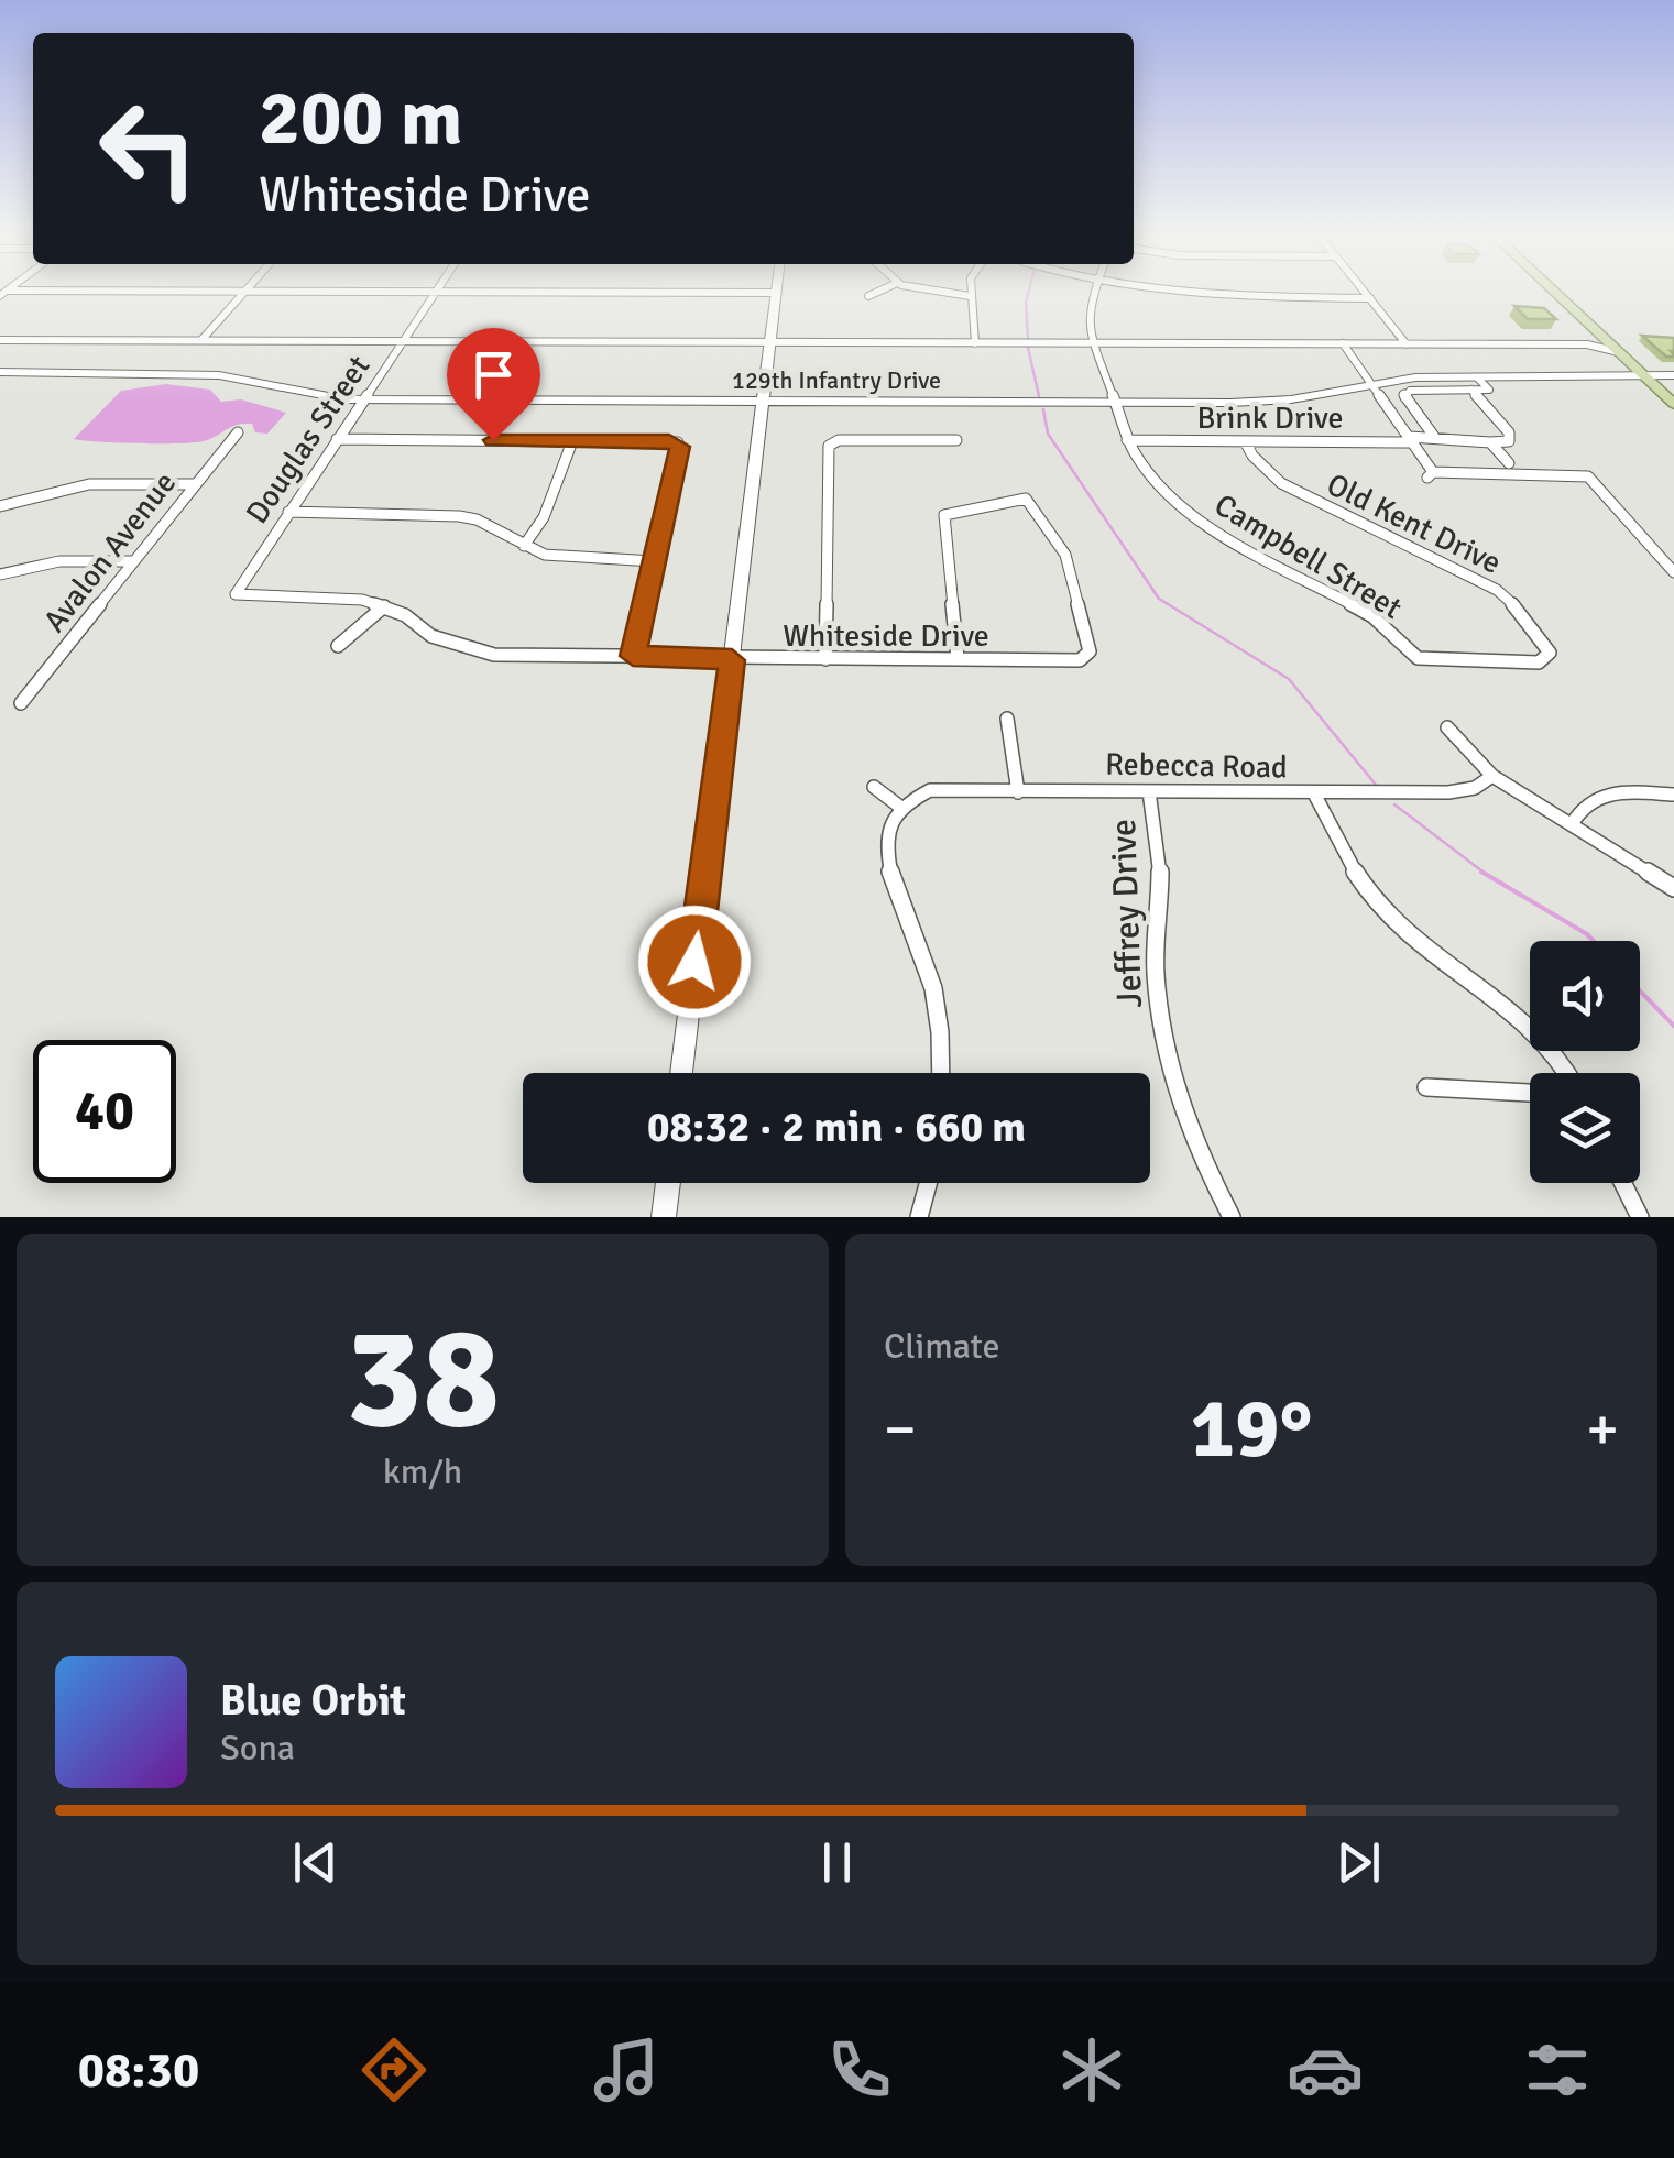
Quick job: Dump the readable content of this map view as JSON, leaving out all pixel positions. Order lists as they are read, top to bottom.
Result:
{
  "streets": {
    "street": [
      "129th Infantry Drive",
      "Brink Drive",
      "Douglas Street",
      "Old Kent Drive",
      "Avalon Avenue",
      "Campbell Street",
      "Whiteside Drive",
      "Rebecca Road",
      "Jeffrey Drive"
    ]
  },
  "crossings": [
    ["129th Infantry Drive", "Douglas Street"],
    ["129th Infantry Drive", "Campbell Street"],
    ["Brink Drive", "Old Kent Drive"],
    ["Brink Drive", "Campbell Street"],
    ["Douglas Street", "Whiteside Drive"],
    ["Old Kent Drive", "Campbell Street"],
    ["Rebecca Road", "Jeffrey Drive"]
  ],
  "page": {
    "turn": ["200 m", "Whiteside Drive"],
    "limit": "40",
    "trip": "08:32 · 2 min · 660 m",
    "tile": [
      ["38", "km/h"],
      "Climate"
    ],
    "heat": ["−", "19°", "+"],
    "song": ["Blue Orbit", "Sona"],
    "tabs": "08:30"
  }
}
